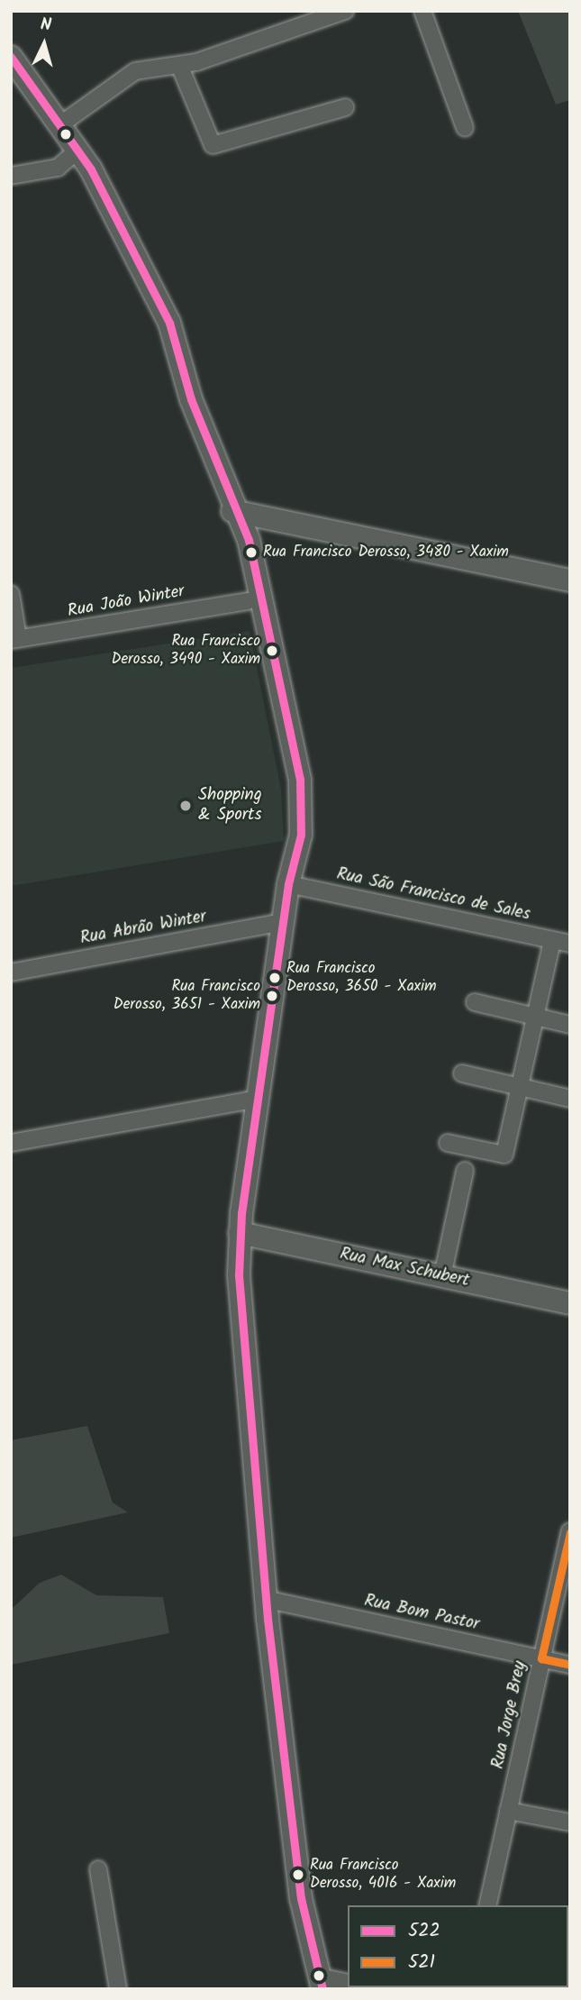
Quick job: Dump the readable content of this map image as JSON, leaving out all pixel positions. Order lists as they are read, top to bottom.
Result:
{
  "streets": {
    "main road": ["Rua Max Schubert"],
    "street": [
      "Rua João Winter",
      "Rua São Francisco de Sales",
      "Rua Abrão Winter",
      "Rua Bom Pastor",
      "Rua Jorge Brey"
    ]
  },
  "crossings": [
    ["Rua Bom Pastor", "Rua Jorge Brey"]
  ],
  "places": [
    "Rua Francisco Derosso, 3480 - Xaxim",
    "Rua Francisco Derosso, 3490 - Xaxim",
    "Shopping & Sports",
    "Rua Francisco Derosso, 3650 - Xaxim",
    "Rua Francisco Derosso, 3651 - Xaxim",
    "Rua Francisco Derosso, 4016 - Xaxim"
  ],
  "lines": ["transit line 522", "transit line 521"],
  "legend": ["522", "521"],
  "north": "top"
}
